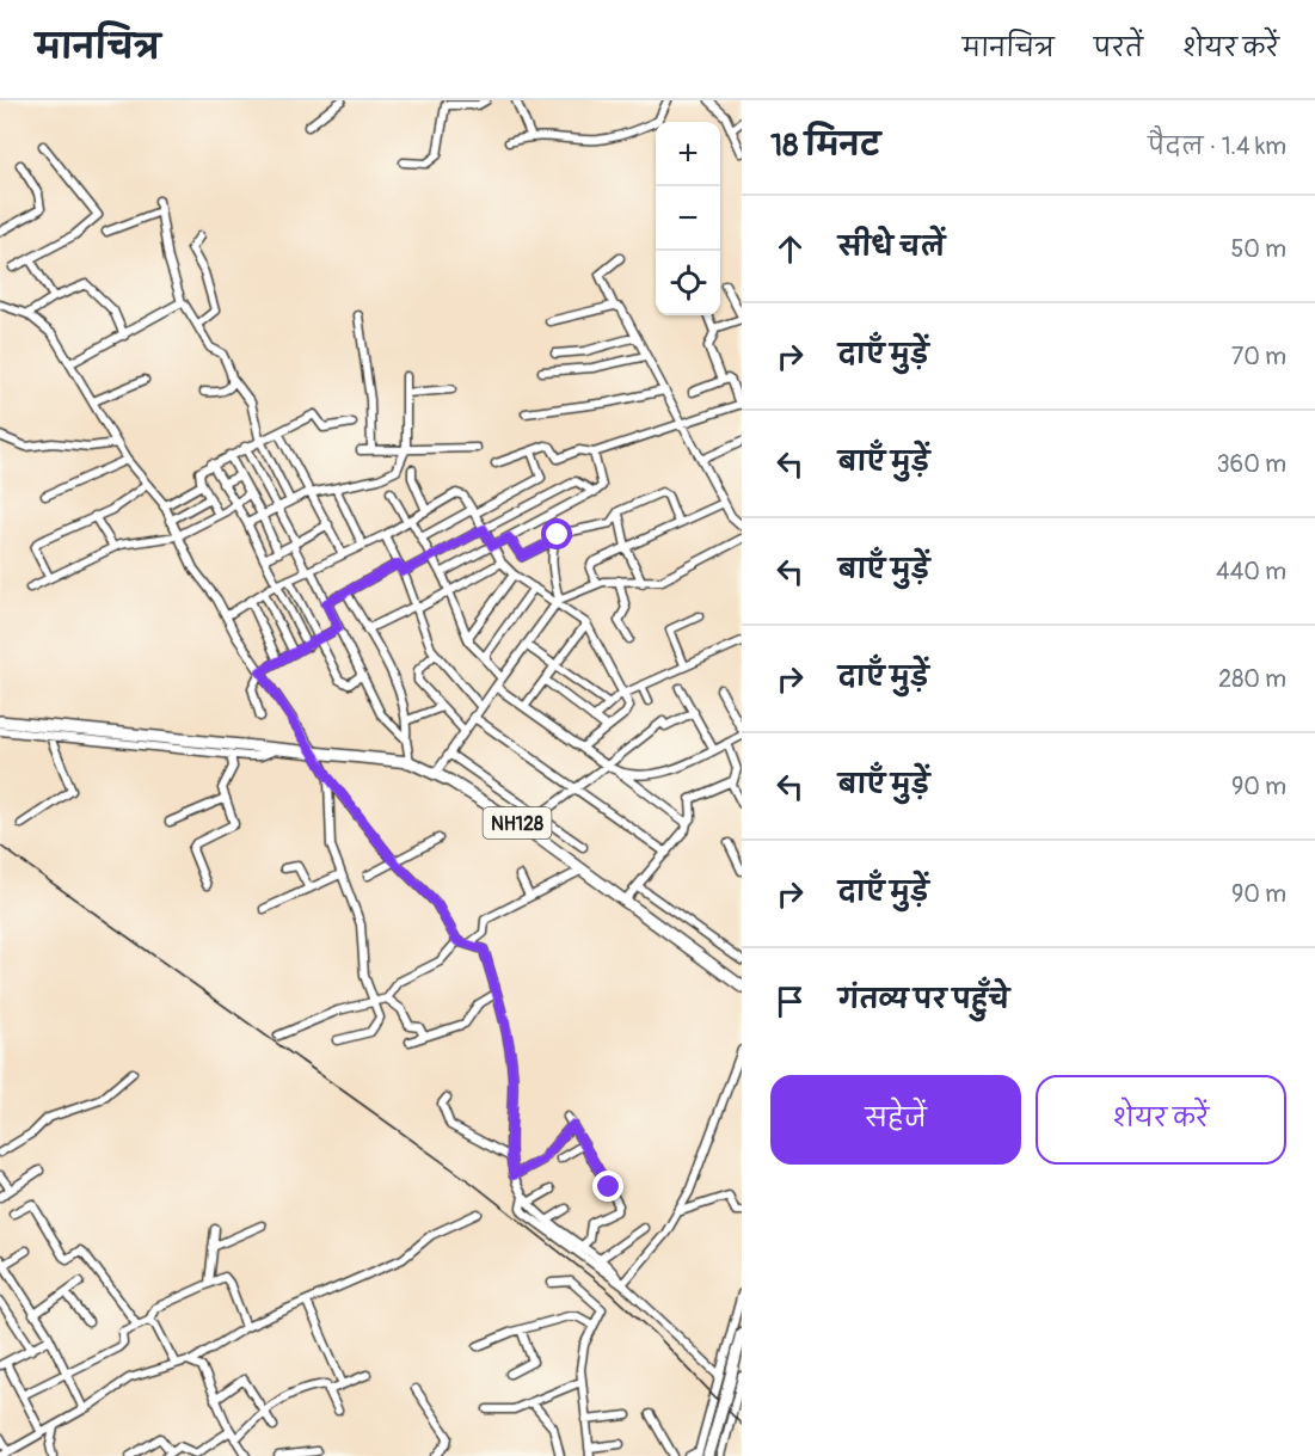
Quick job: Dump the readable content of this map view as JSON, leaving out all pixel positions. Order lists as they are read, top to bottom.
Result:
{
  "streets": {
    "highway": ["NH128"]
  },
  "page": {
    "header": "मानचित्र",
    "nav": ["मानचित्र", "परतें", "शेयर करें"],
    "heading": ["18 मिनट", "पैदल · 1.4 km"],
    "map_buttons": ["+", "−"],
    "list": [
      ["सीधे चलें", "50 m"],
      ["दाएँ मुड़ें", "70 m"],
      ["बाएँ मुड़ें", "360 m"],
      ["बाएँ मुड़ें", "440 m"],
      ["दाएँ मुड़ें", "280 m"],
      ["बाएँ मुड़ें", "90 m"],
      ["दाएँ मुड़ें", "90 m"],
      "गंतव्य पर पहुँचे"
    ],
    "buttons": ["सहेजें", "शेयर करें"]
  }
}
